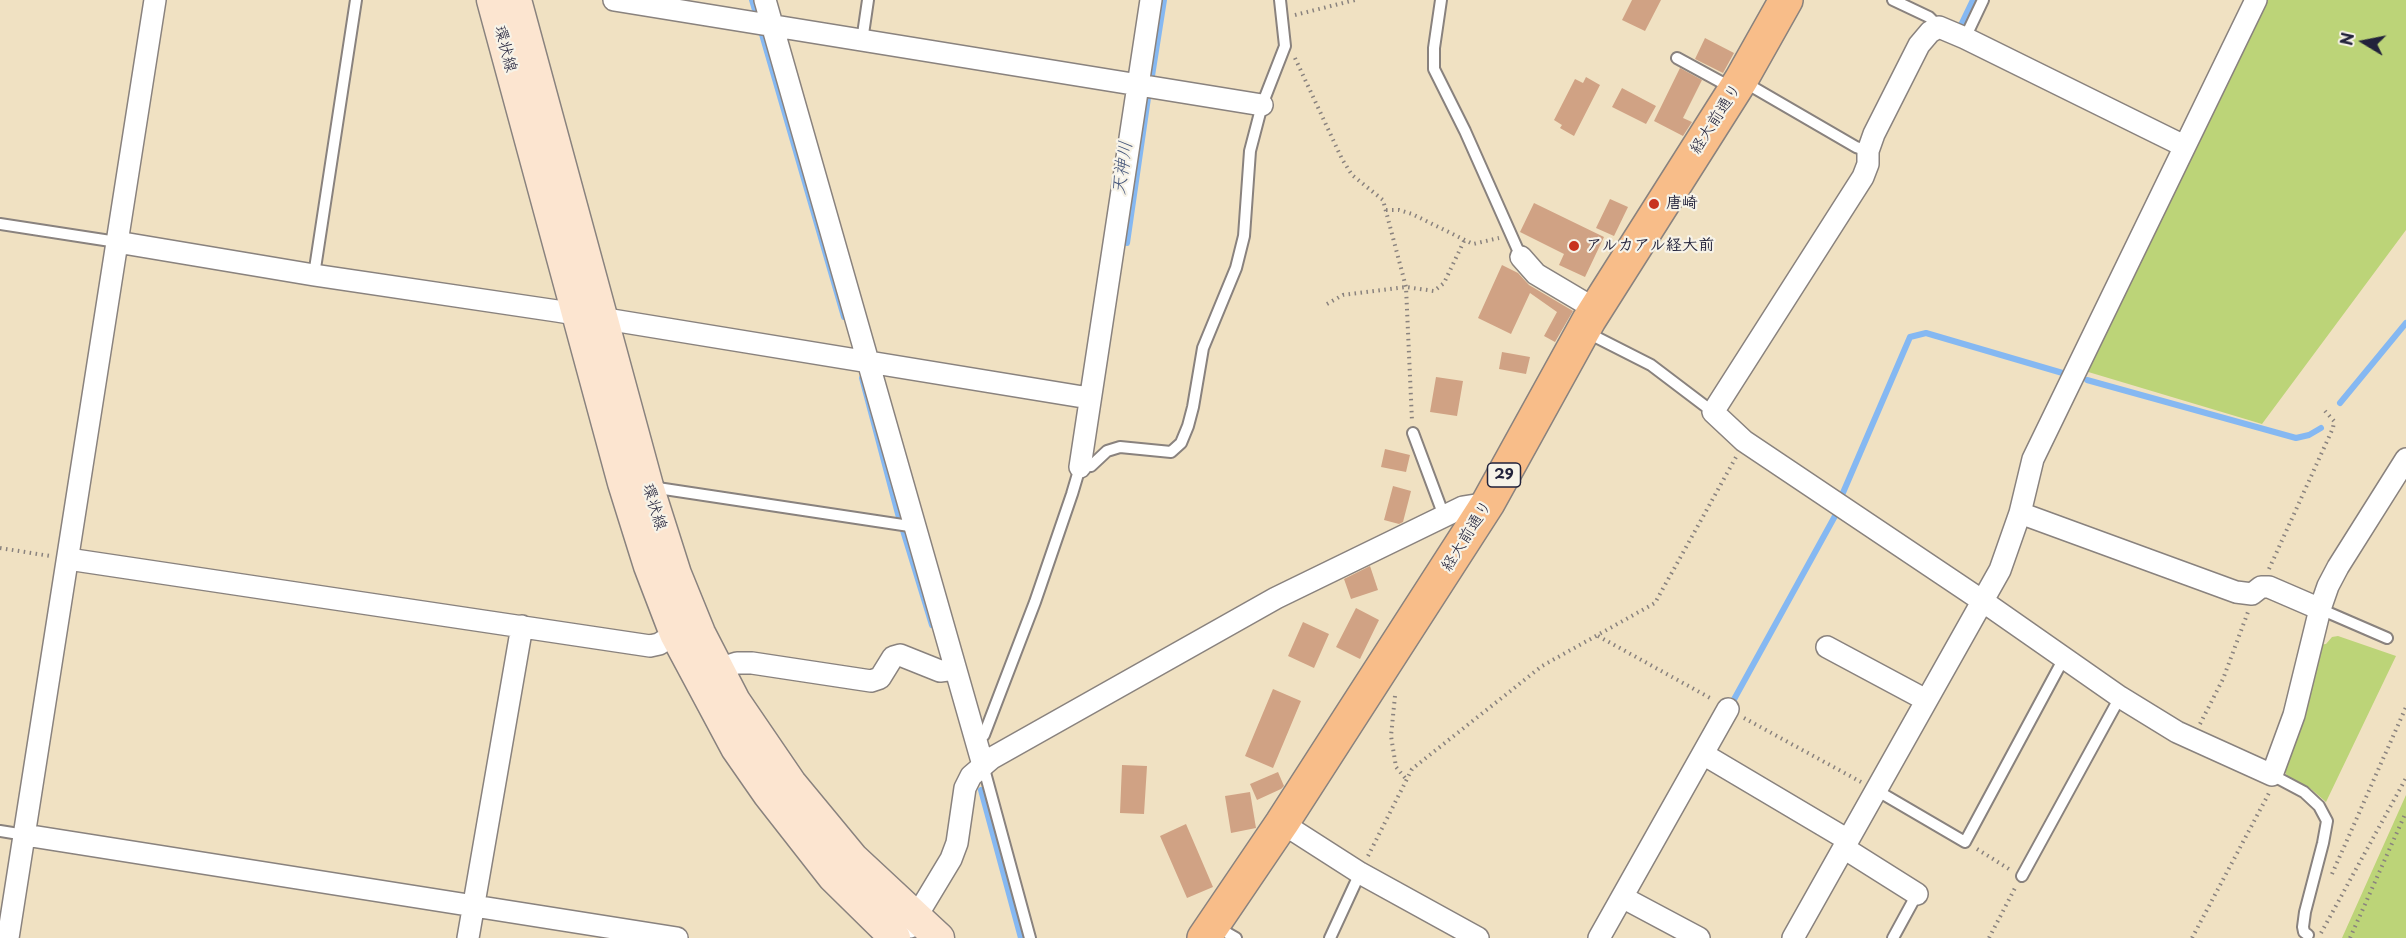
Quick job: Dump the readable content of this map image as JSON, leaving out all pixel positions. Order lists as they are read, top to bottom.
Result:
{
  "streets": {
    "main road": ["経大前通り", "29"],
    "street": ["環状線"]
  },
  "water": ["天神川"],
  "places": ["唐崎", "アルカアル経大前"],
  "north": "left"
}
